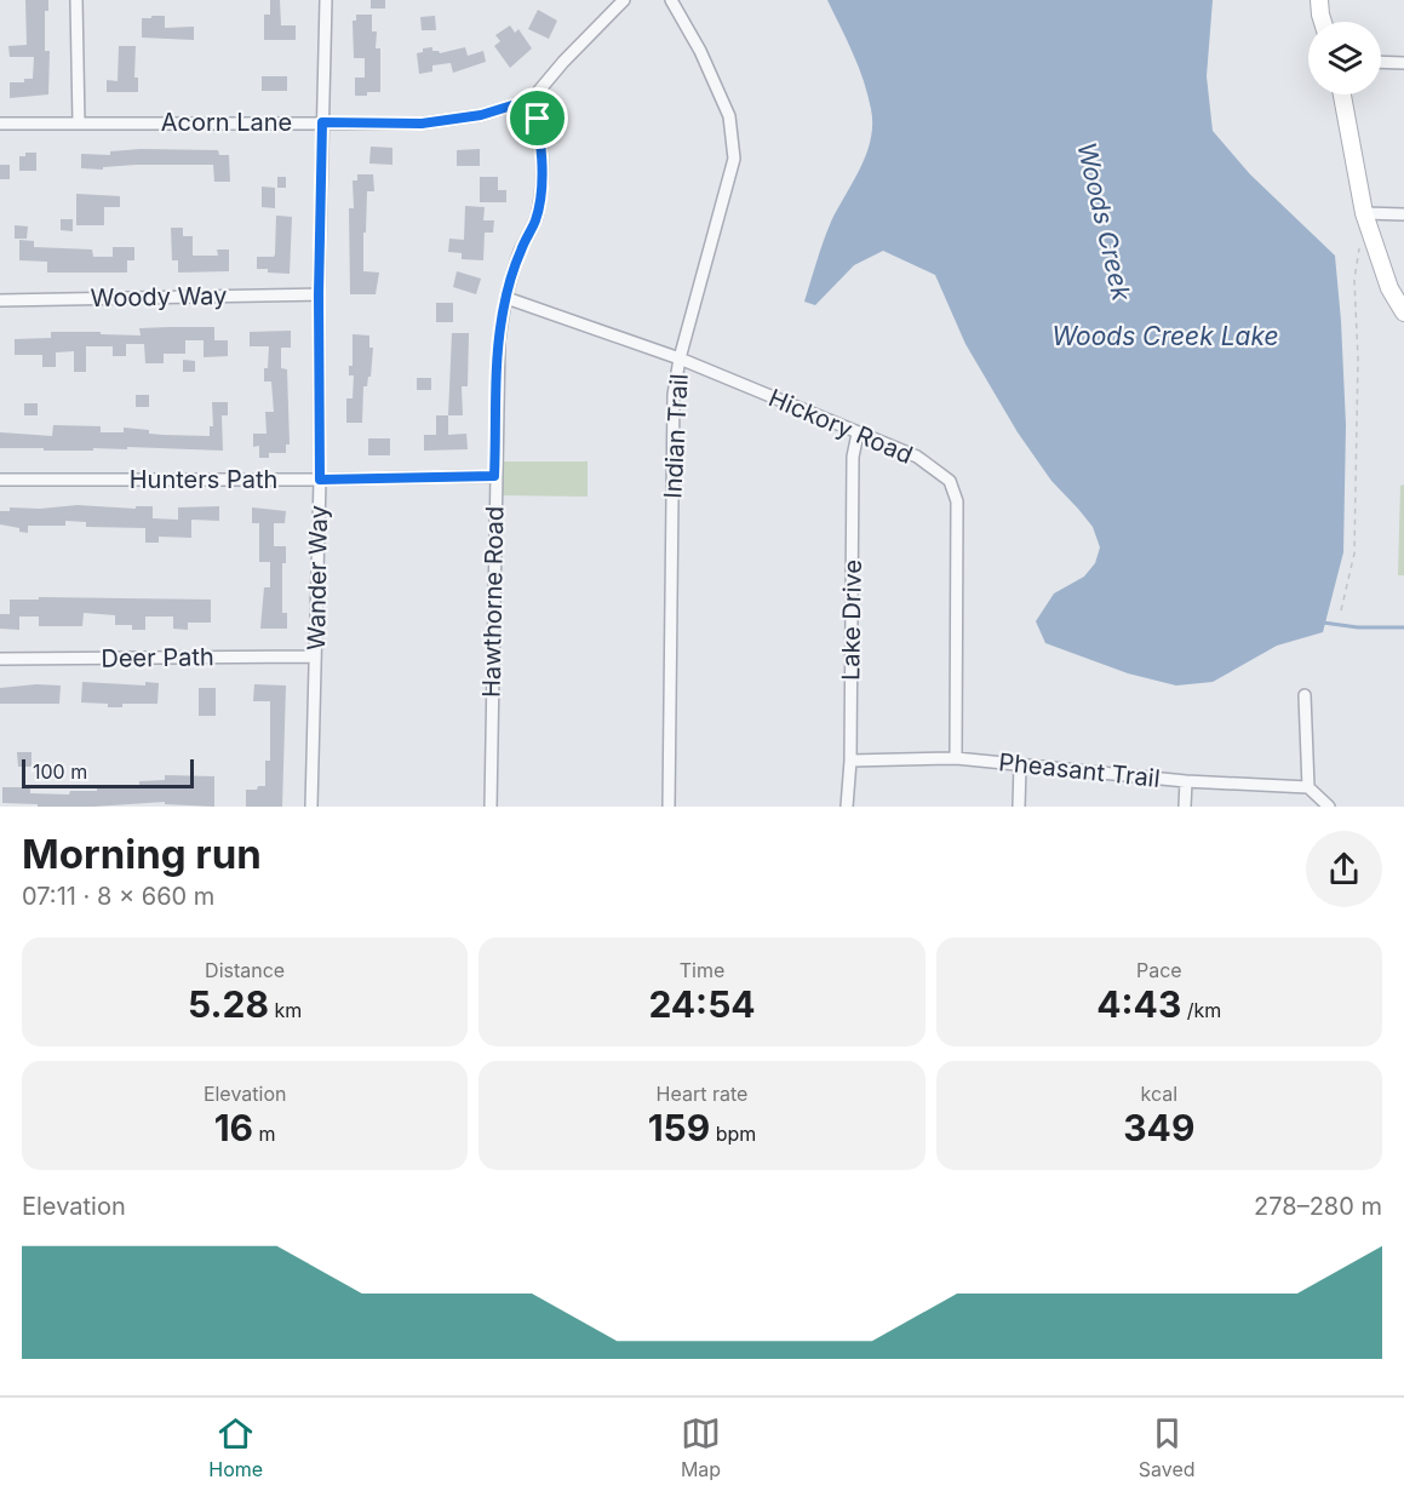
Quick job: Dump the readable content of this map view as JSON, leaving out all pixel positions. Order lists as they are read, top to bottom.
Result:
{
  "streets": {
    "street": [
      "Acorn Lane",
      "Woody Way",
      "Hickory Road",
      "Indian Trail",
      "Hunters Path",
      "Wander Way",
      "Hawthorne Road",
      "Lake Drive",
      "Deer Path",
      "Pheasant Trail"
    ]
  },
  "crossings": [
    ["Acorn Lane", "Wander Way"],
    ["Acorn Lane", "Hawthorne Road"],
    ["Woody Way", "Wander Way"],
    ["Hickory Road", "Indian Trail"],
    ["Hickory Road", "Hawthorne Road"],
    ["Hickory Road", "Lake Drive"],
    ["Hickory Road", "Pheasant Trail"],
    ["Hunters Path", "Wander Way"],
    ["Hunters Path", "Hawthorne Road"],
    ["Wander Way", "Deer Path"],
    ["Lake Drive", "Pheasant Trail"]
  ],
  "water": ["Woods Creek", "Woods Creek Lake"],
  "scale_bar": "100 m",
  "page": {
    "scale": "100 m",
    "heading": ["Morning run", "07:11 · 8 × 660 m"],
    "stats": [
      ["Distance", "5.28 km"],
      ["Time", "24:54"],
      ["Pace", "4:43 /km"],
      ["Elevation", "16 m"],
      ["Heart rate", "159 bpm"],
      ["kcal", "349"]
    ],
    "chart": ["Elevation", "278–280 m"],
    "tabs": ["Home", "Map", "Saved"]
  }
}
